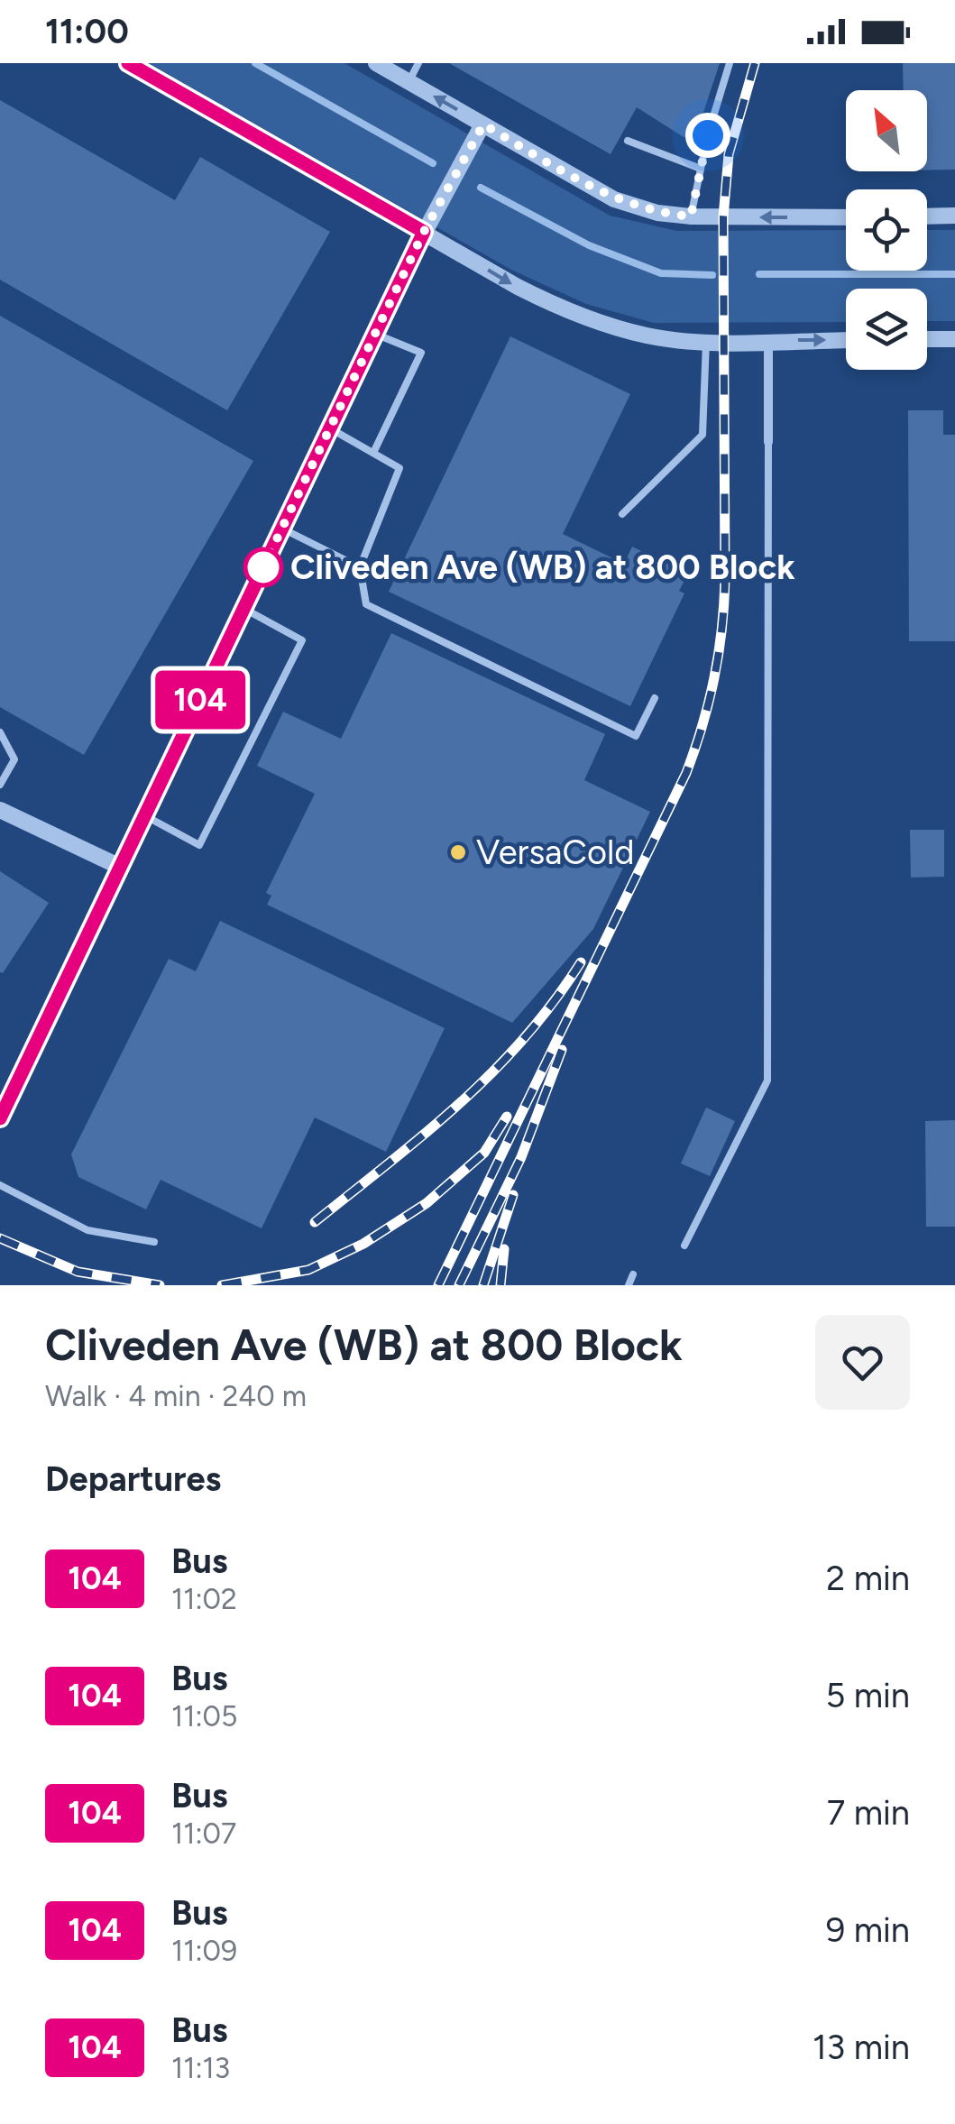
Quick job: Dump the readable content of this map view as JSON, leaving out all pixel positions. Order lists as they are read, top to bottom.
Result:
{
  "places": ["Cliveden Ave (WB) at 800 Block", "VersaCold"],
  "lines": ["bus line 104"],
  "north": "top left",
  "page": {
    "status": "11:00",
    "on_map": "104",
    "heading": [
      ["Cliveden Ave (WB) at 800 Block", "Walk · 4 min · 240 m"],
      "Departures"
    ],
    "list": [
      {
        "mark": "104",
        "name": "Bus",
        "note": "11:02",
        "value": "2 min"
      },
      {
        "mark": "104",
        "name": "Bus",
        "note": "11:05",
        "value": "5 min"
      },
      {
        "mark": "104",
        "name": "Bus",
        "note": "11:07",
        "value": "7 min"
      },
      {
        "mark": "104",
        "name": "Bus",
        "note": "11:09",
        "value": "9 min"
      },
      {
        "mark": "104",
        "name": "Bus",
        "note": "11:13",
        "value": "13 min"
      }
    ]
  }
}
